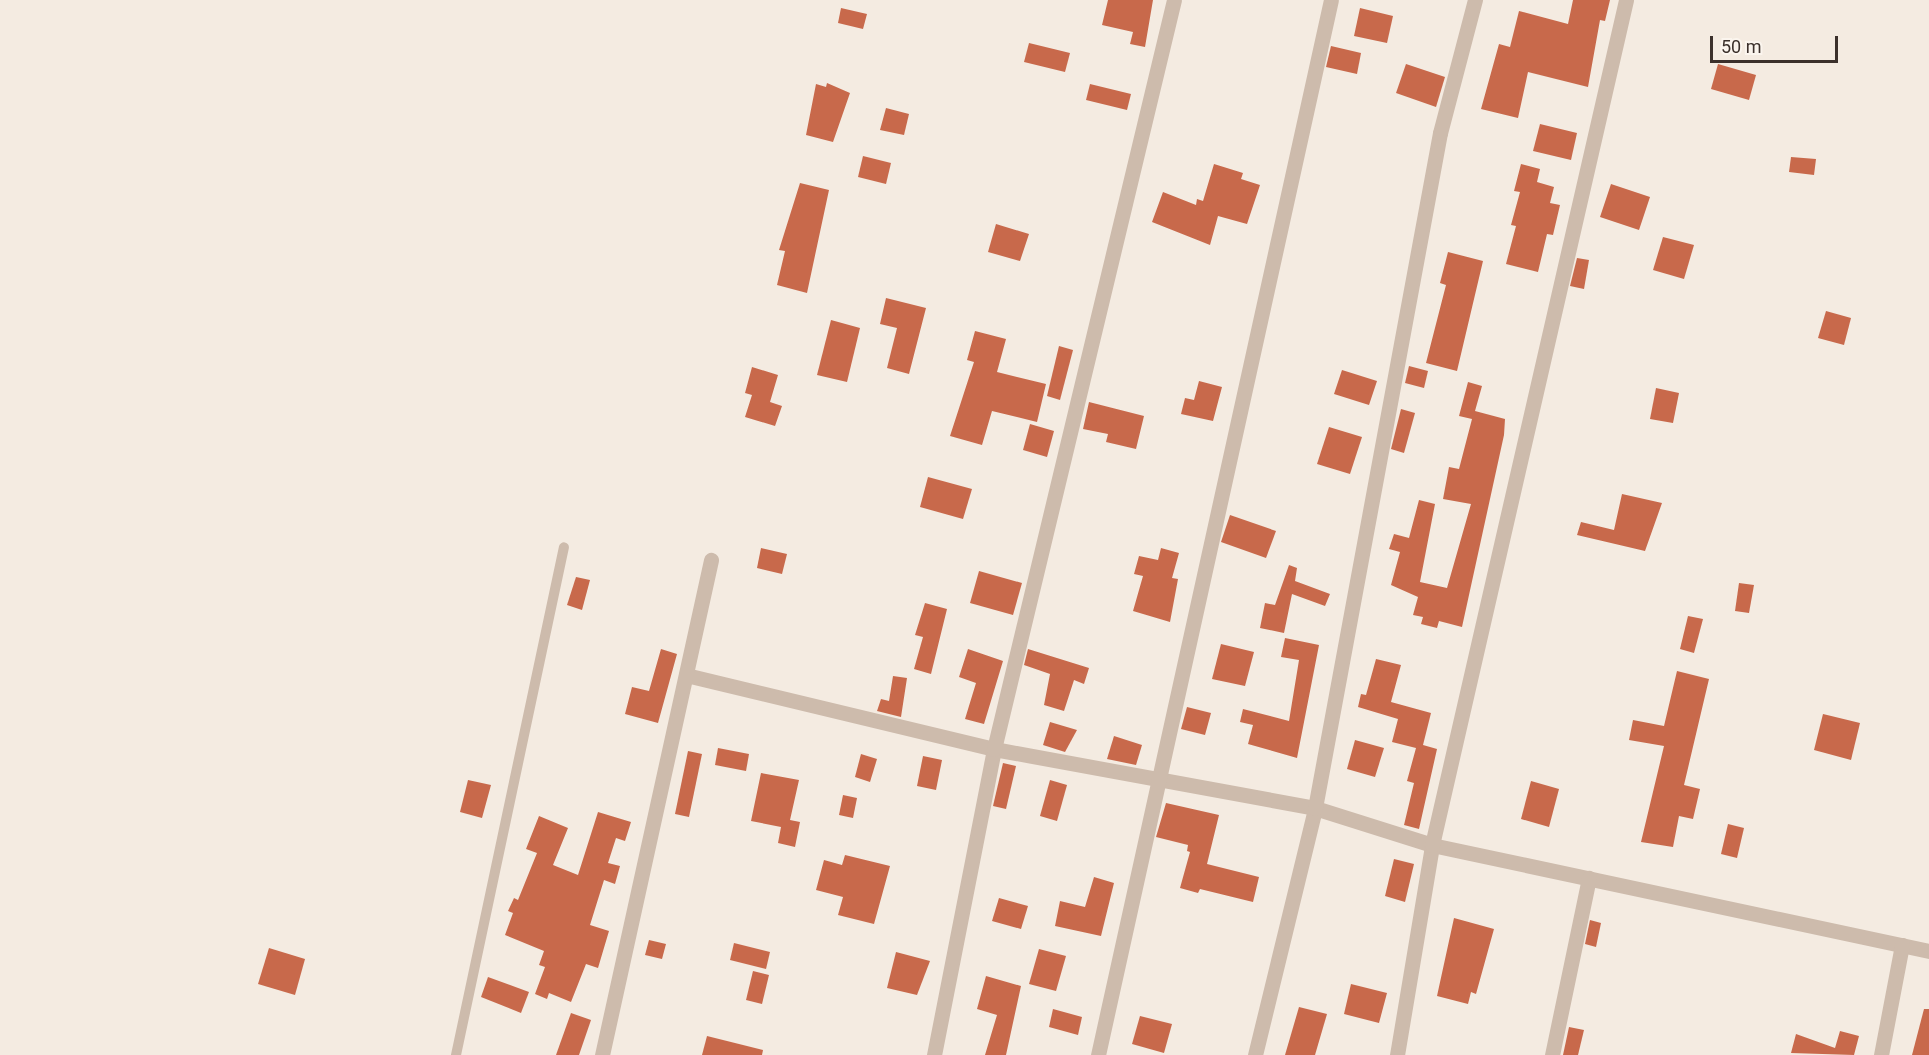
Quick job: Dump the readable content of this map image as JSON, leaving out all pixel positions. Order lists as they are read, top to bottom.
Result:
{
  "scale_bar": "50 m"
}
